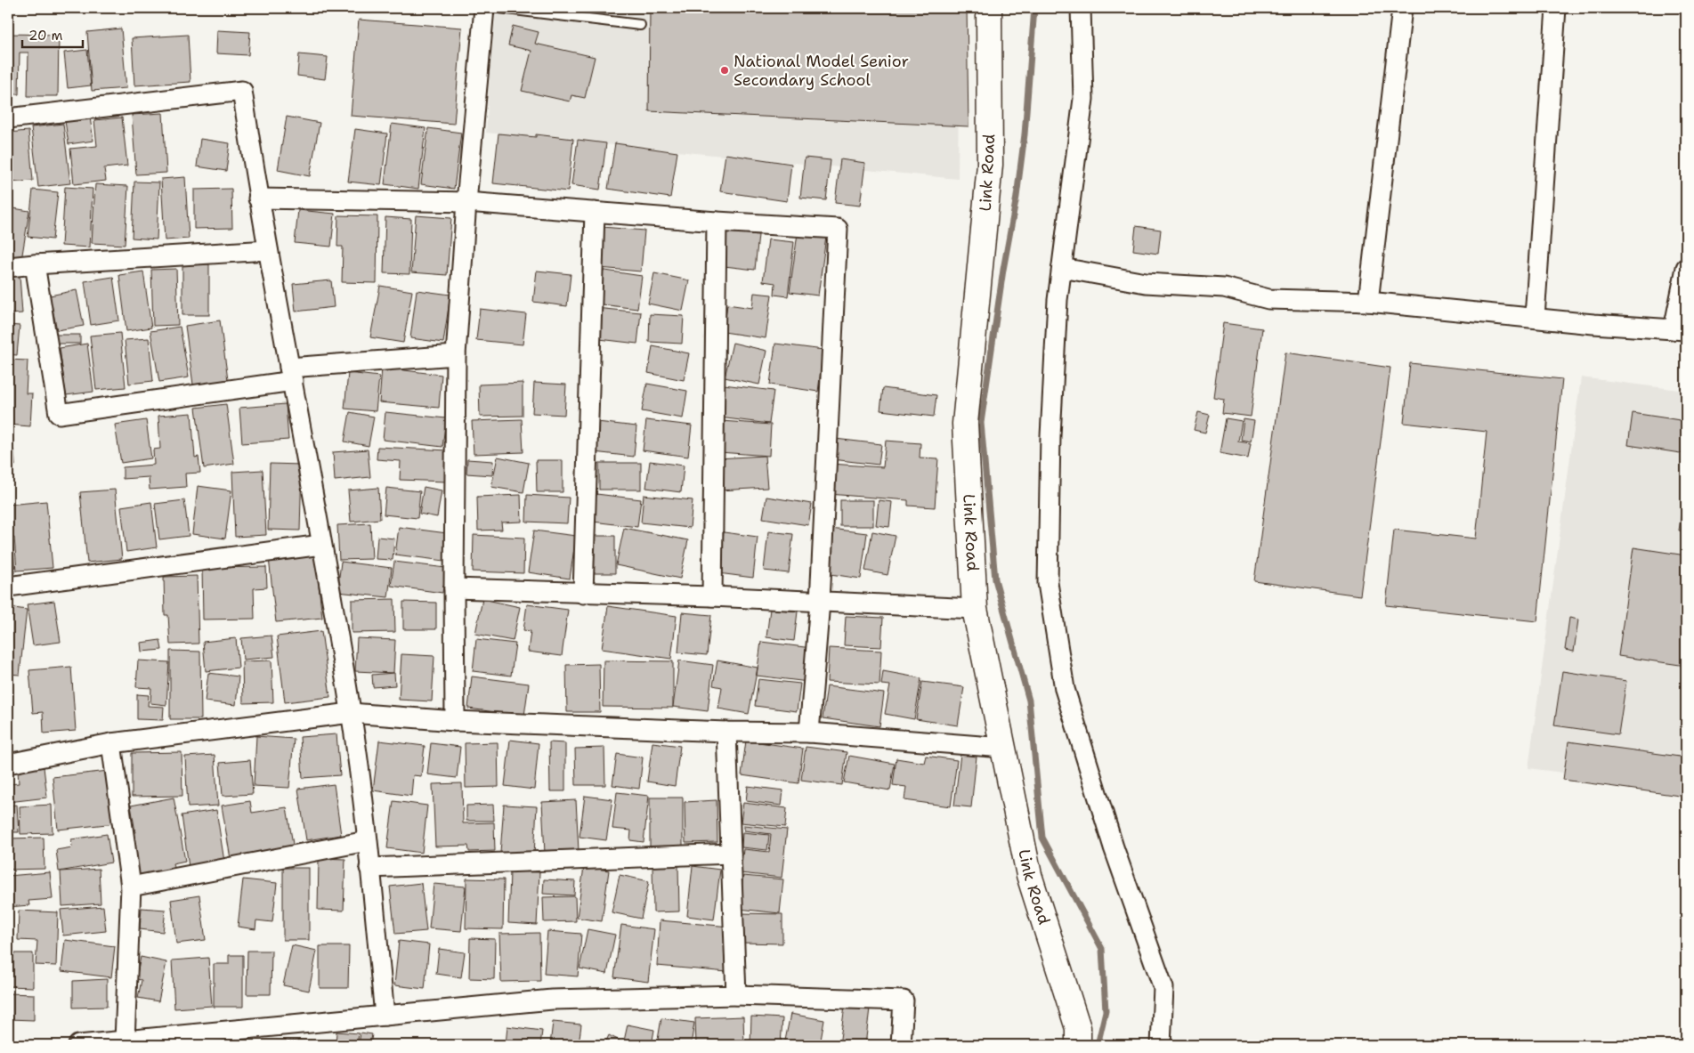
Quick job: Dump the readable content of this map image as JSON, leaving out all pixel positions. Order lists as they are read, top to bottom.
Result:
{
  "streets": {
    "street": ["Link Road"]
  },
  "places": ["National Model Senior Secondary School"],
  "scale_bar": "20 m"
}
